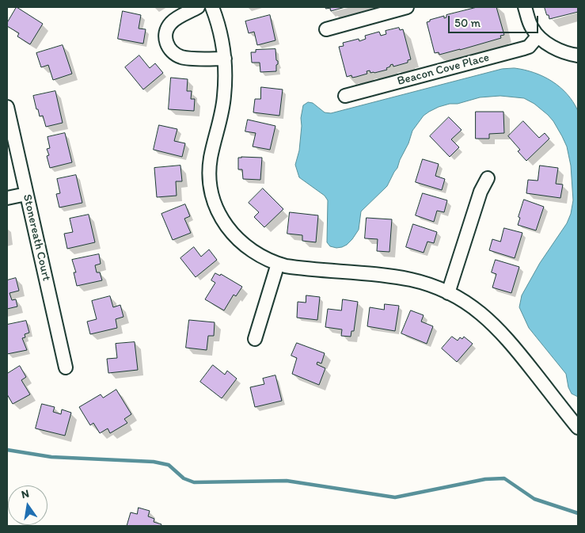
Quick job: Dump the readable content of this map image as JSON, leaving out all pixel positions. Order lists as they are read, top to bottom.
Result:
{
  "streets": {
    "street": ["Beacon Cove Place", "Stonereath Court"]
  },
  "scale_bar": "50 m",
  "north": "top"
}
